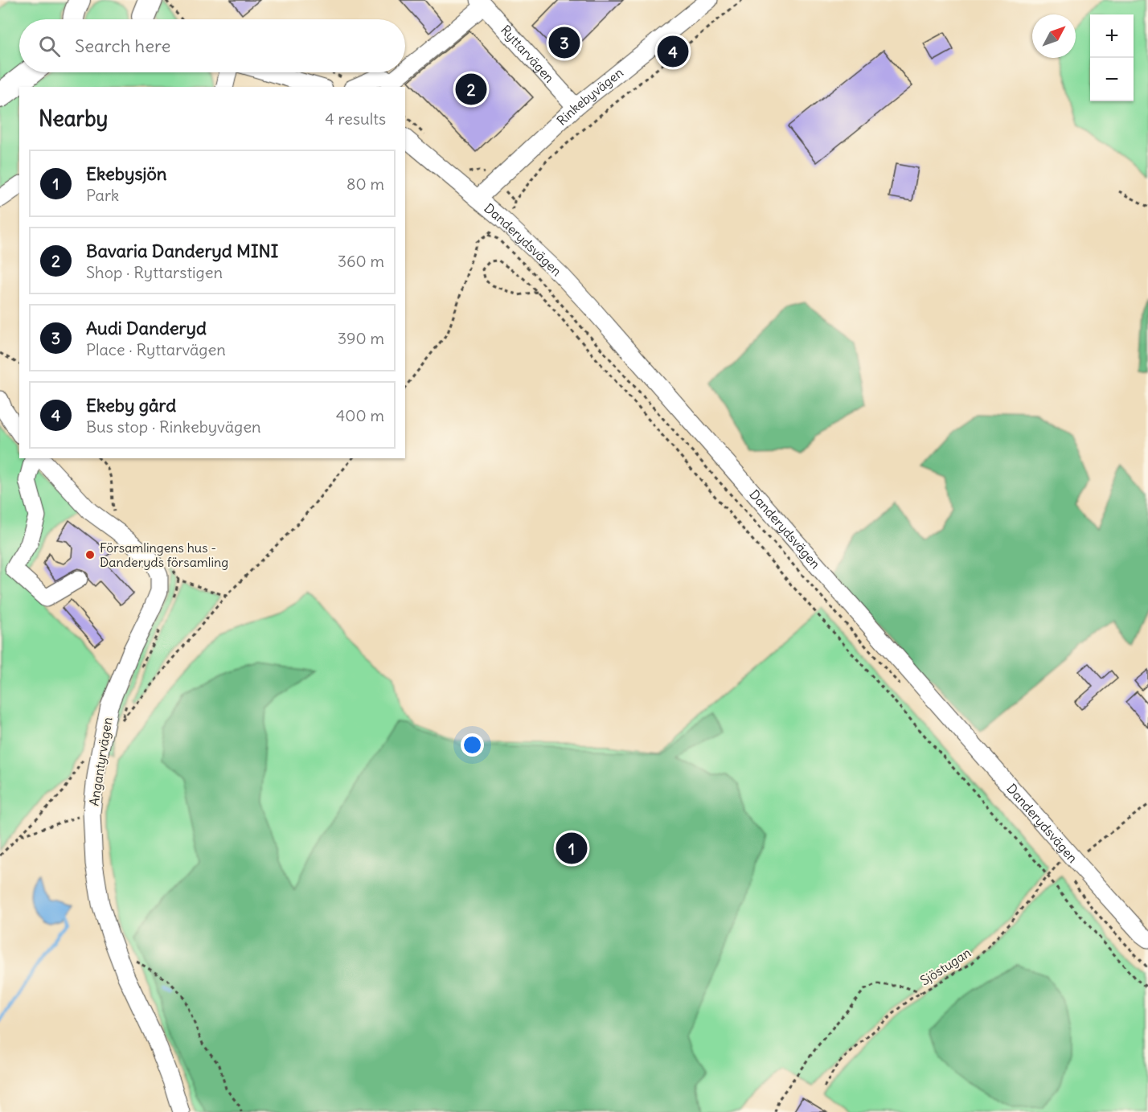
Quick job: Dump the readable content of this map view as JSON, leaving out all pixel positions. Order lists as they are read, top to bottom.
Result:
{
  "streets": {
    "street": [
      "Ryttarvägen",
      "Rinkebyvägen",
      "Danderydsvägen",
      "Angantyrvägen"
    ],
    "path": ["Sjöstugan"]
  },
  "crossings": [
    ["Ryttarvägen", "Rinkebyvägen"],
    ["Rinkebyvägen", "Danderydsvägen"],
    ["Danderydsvägen", "Sjöstugan"]
  ],
  "places": ["Församlingens hus - Danderyds församling"],
  "north": "top right",
  "page": {
    "map_buttons": ["+", "−"],
    "search": "Search here",
    "pins": [
      "3",
      "4",
      "2",
      "1"
    ],
    "heading": ["Nearby", "4 results"],
    "list": [
      {
        "mark": "1",
        "name": "Ekebysjön",
        "note": "Park",
        "value": "80 m"
      },
      {
        "mark": "2",
        "name": "Bavaria Danderyd MINI",
        "note": "Shop · Ryttarstigen",
        "value": "360 m"
      },
      {
        "mark": "3",
        "name": "Audi Danderyd",
        "note": "Place · Ryttarvägen",
        "value": "390 m"
      },
      {
        "mark": "4",
        "name": "Ekeby gård",
        "note": "Bus stop · Rinkebyvägen",
        "value": "400 m"
      }
    ]
  }
}
